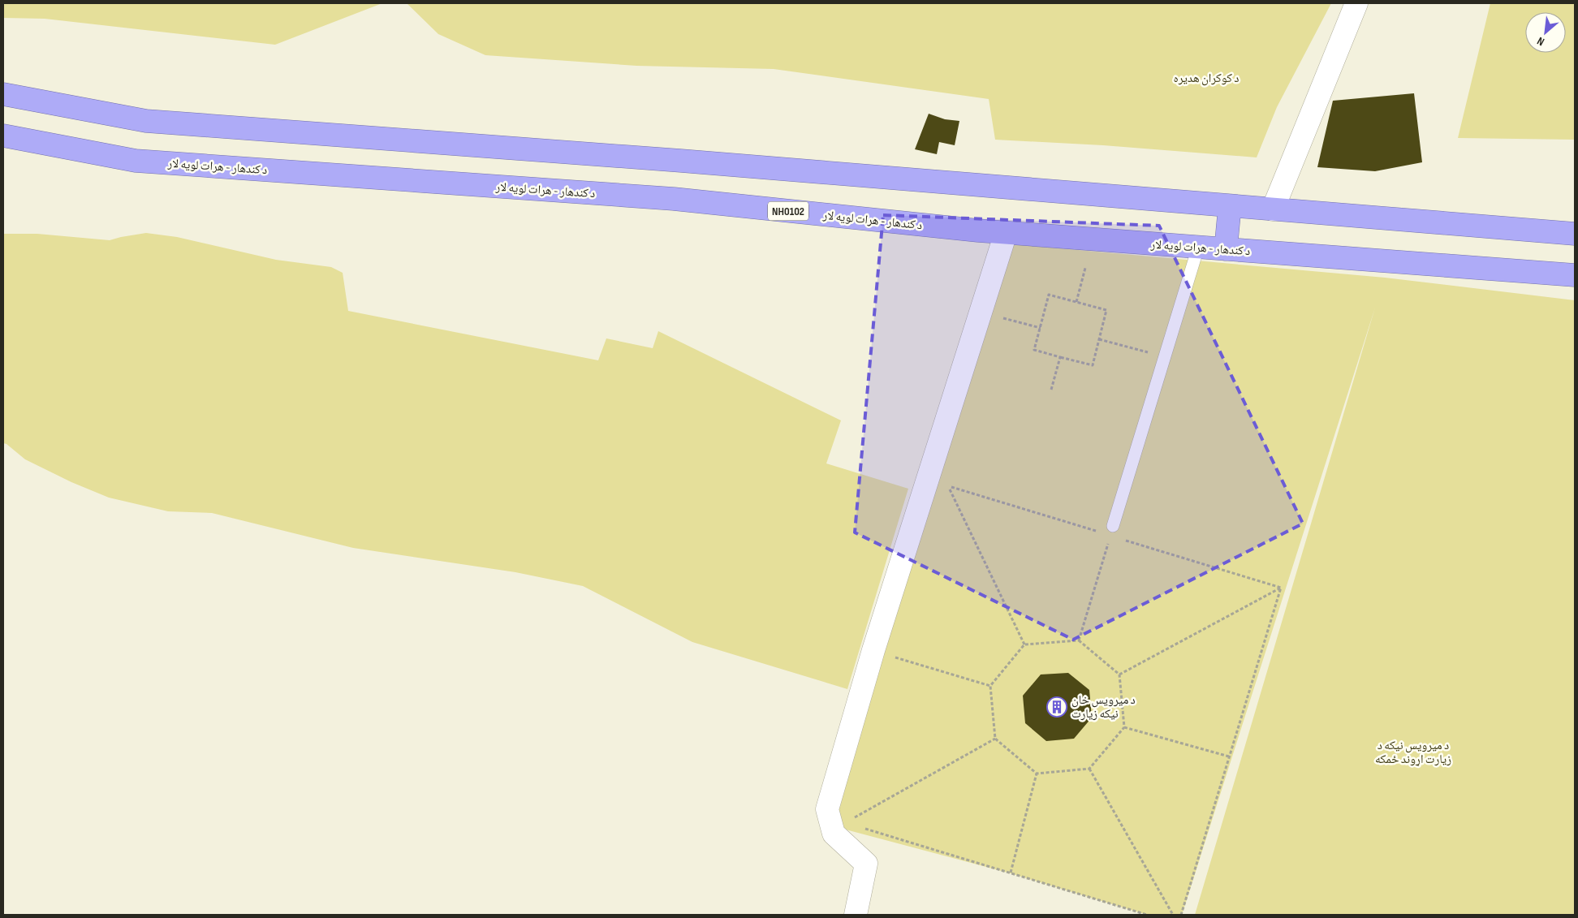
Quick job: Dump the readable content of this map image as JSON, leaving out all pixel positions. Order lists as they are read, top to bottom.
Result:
{
  "streets": {
    "highway": ["د کندهار - هرات لويه لار", "NH0102"]
  },
  "parks": ["د کوکران هديره", "د ميرویس نيکه د زيارت اړوند ځمکه"],
  "places": {
    "building": ["د میرویس خان نیکه زیارت"]
  },
  "north": "bottom left"
}
